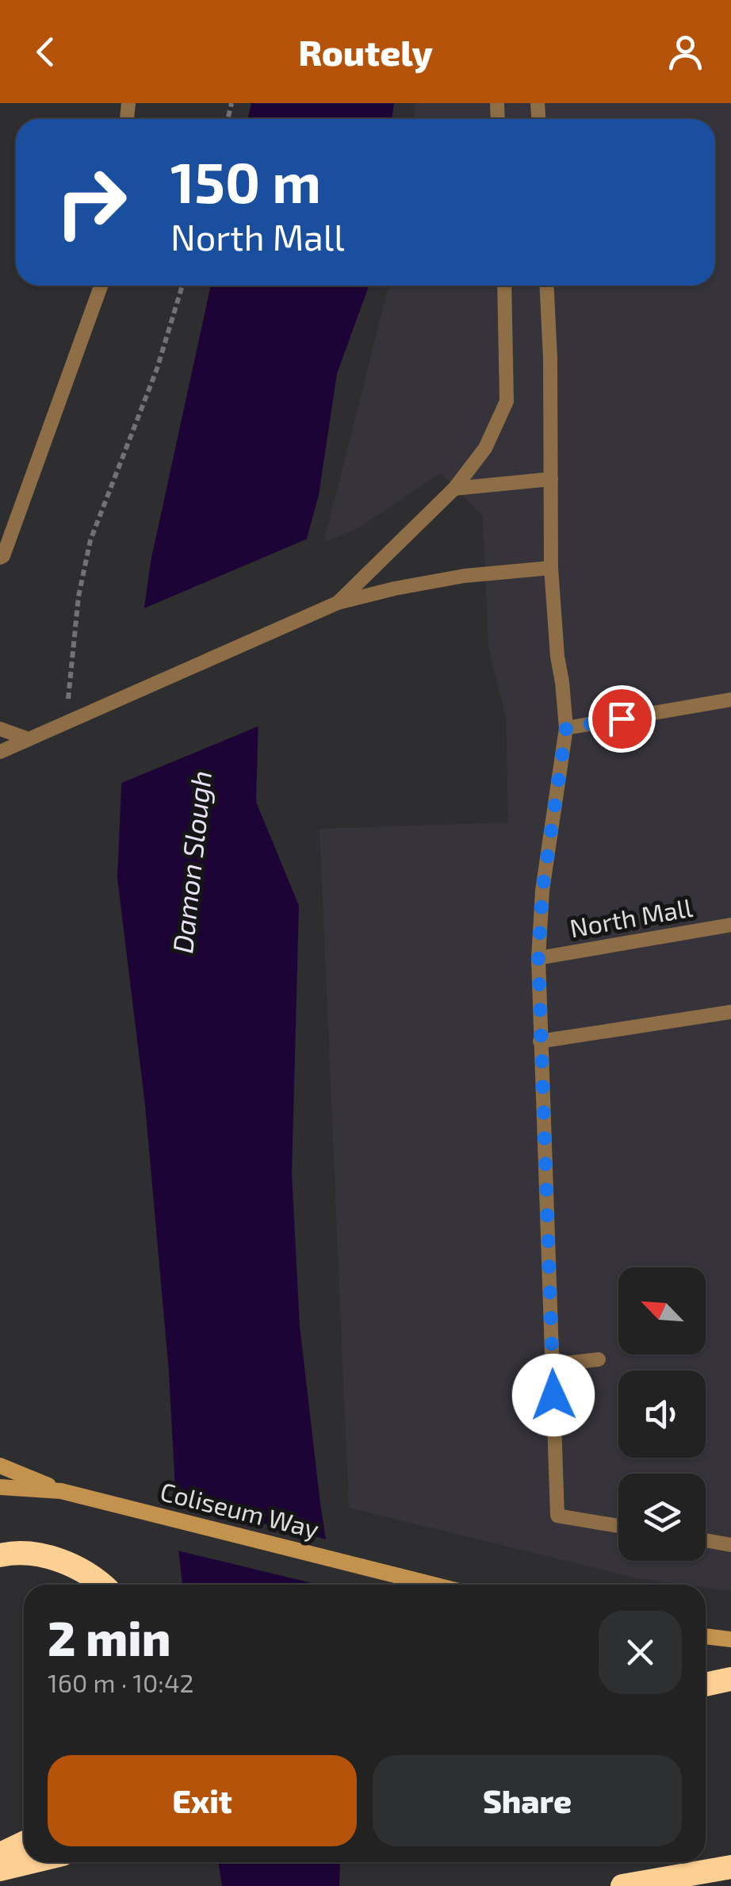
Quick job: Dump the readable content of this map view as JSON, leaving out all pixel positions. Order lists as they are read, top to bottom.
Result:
{
  "streets": {
    "street": ["Coliseum Way"],
    "lane": ["North Mall"]
  },
  "water": ["Damon Slough"],
  "north": "top left",
  "page": {
    "header": "Routely",
    "turn": ["150 m", "North Mall"],
    "heading": ["2 min", "160 m · 10:42"],
    "buttons": ["Exit", "Share"]
  }
}
